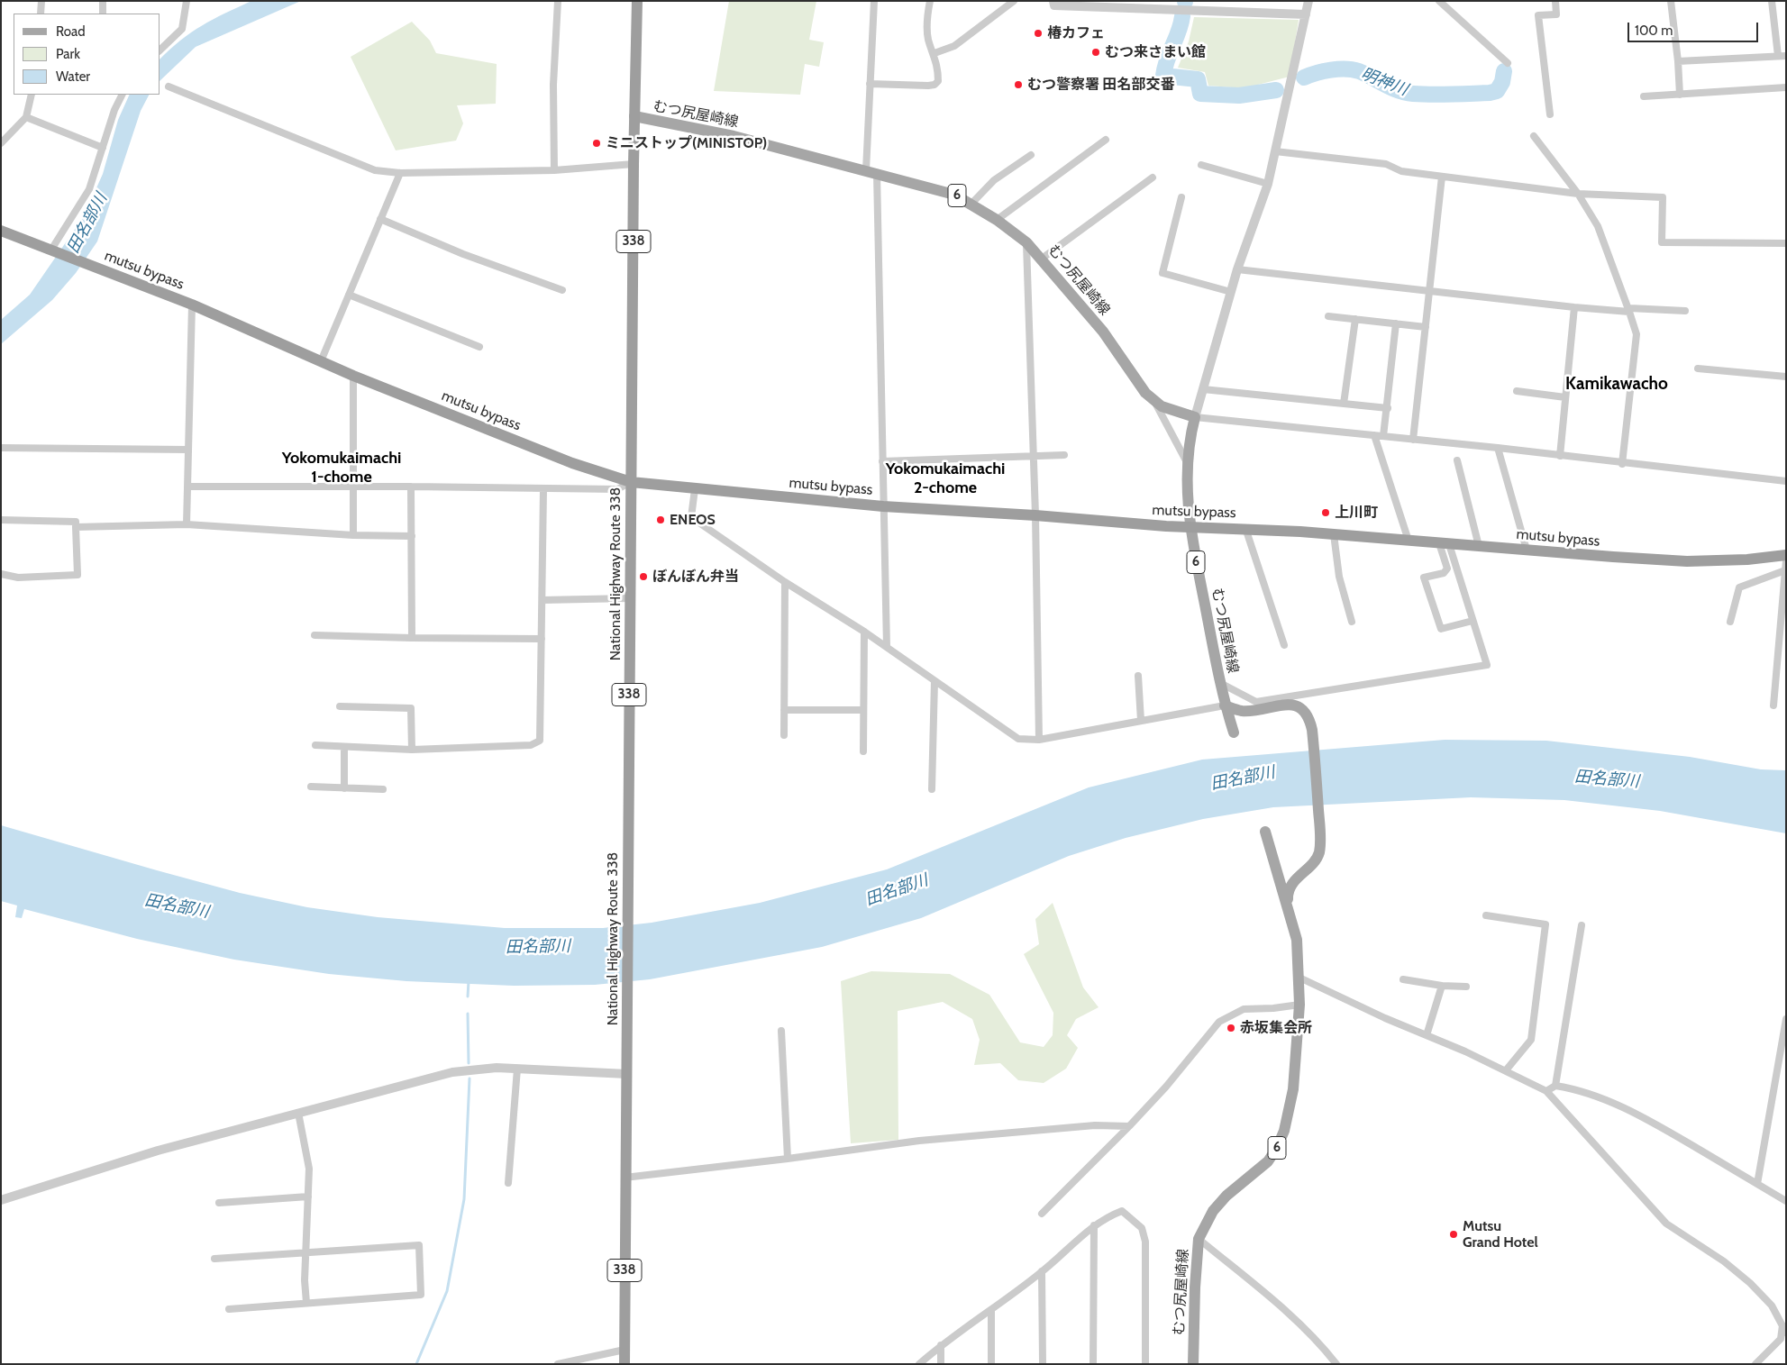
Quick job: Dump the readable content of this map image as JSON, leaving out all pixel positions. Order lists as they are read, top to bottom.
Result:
{
  "streets": {
    "highway": ["338", "mutsu bypass", "National Highway Route 338"],
    "main road": ["むつ尻屋崎線", "6"]
  },
  "crossings": [
    ["むつ尻屋崎線", "mutsu bypass"],
    ["むつ尻屋崎線", "National Highway Route 338"],
    ["mutsu bypass", "National Highway Route 338"]
  ],
  "districts": ["Kamikawacho", "Yokomukaimachi 1-chome", "Yokomukaimachi 2-chome"],
  "water": ["明神川", "田名部川"],
  "places": [
    "椿カフェ",
    "むつ来さまい館",
    "むつ警察署 田名部交番",
    "ミニストップ(MINISTOP)",
    "上川町",
    "ENEOS",
    "ぼんぼん弁当",
    "赤坂集会所",
    "Mutsu Grand Hotel"
  ],
  "legend": ["Road", "Park", "Water"],
  "scale_bar": "100 m"
}
